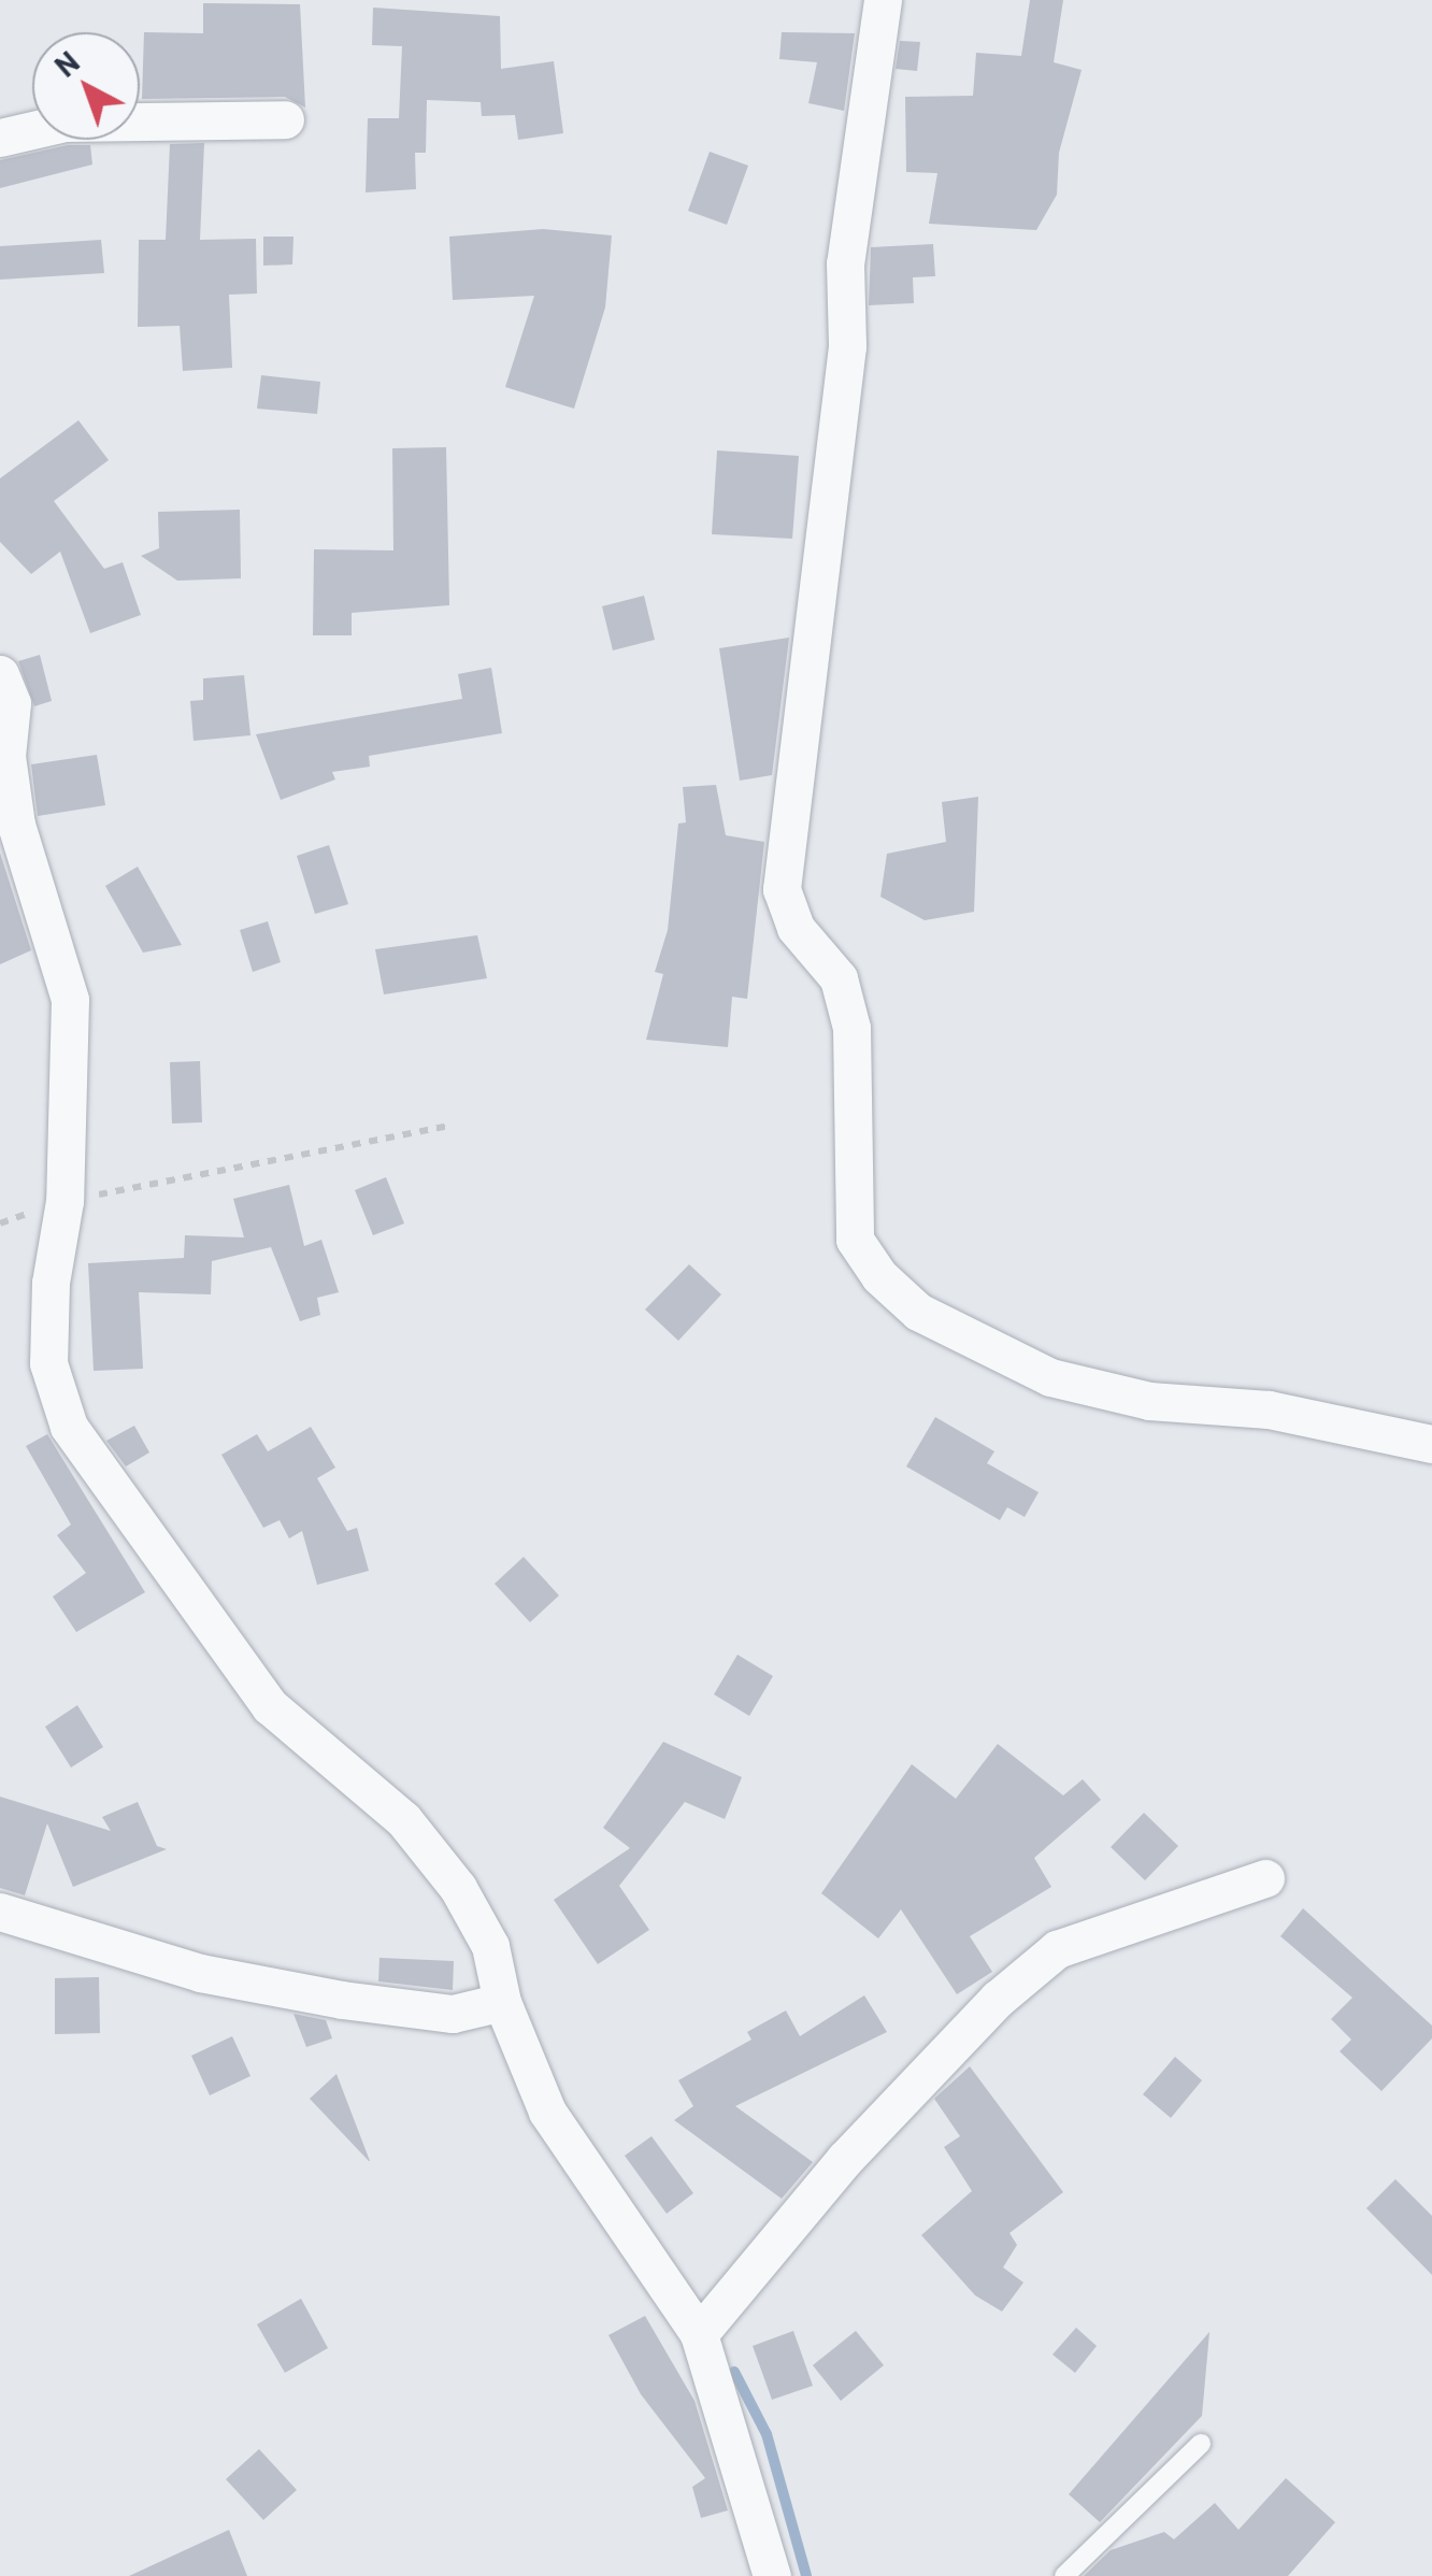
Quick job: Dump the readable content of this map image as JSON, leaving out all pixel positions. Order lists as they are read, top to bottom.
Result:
{
  "north": "top left"
}
